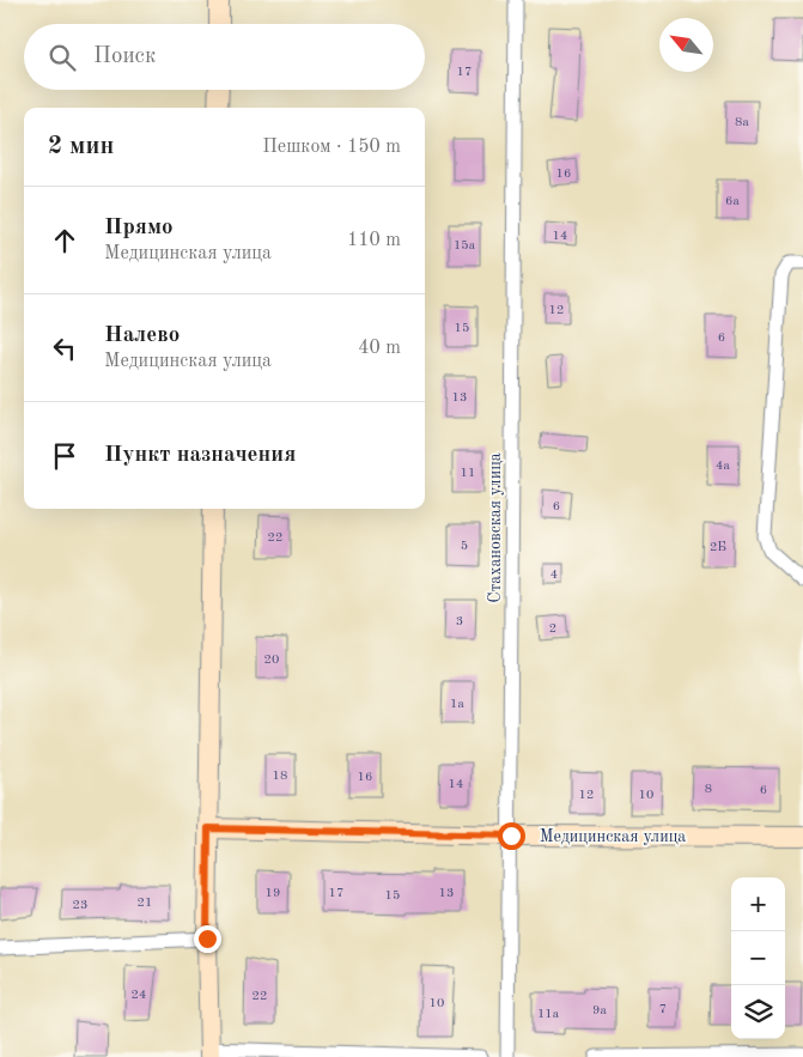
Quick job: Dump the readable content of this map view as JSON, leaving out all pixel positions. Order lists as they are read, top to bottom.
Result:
{
  "streets": {
    "street": ["Стахановская улица", "Медицинская улица"]
  },
  "crossings": [
    ["Стахановская улица", "Медицинская улица"]
  ],
  "house_numbers": [
    "17",
    "8а",
    "16",
    "6а",
    "14",
    "15а",
    "12",
    "15",
    "6",
    "13",
    "4а",
    "11",
    "6",
    "22",
    "5",
    "2Б",
    "4",
    "3",
    "2",
    "20",
    "1а",
    "18",
    "16",
    "14",
    "8",
    "6",
    "12",
    "10",
    "19",
    "17",
    "13",
    "15",
    "21",
    "23",
    "24",
    "22",
    "10",
    "7",
    "9а",
    "11а"
  ],
  "north": "top left",
  "page": {
    "search": "Поиск",
    "heading": ["2 мин", "Пешком · 150 m"],
    "list": [
      ["Прямо", "Медицинская улица", "110 m"],
      ["Налево", "Медицинская улица", "40 m"],
      "Пункт назначения"
    ],
    "map_buttons": ["+", "−"]
  }
}
